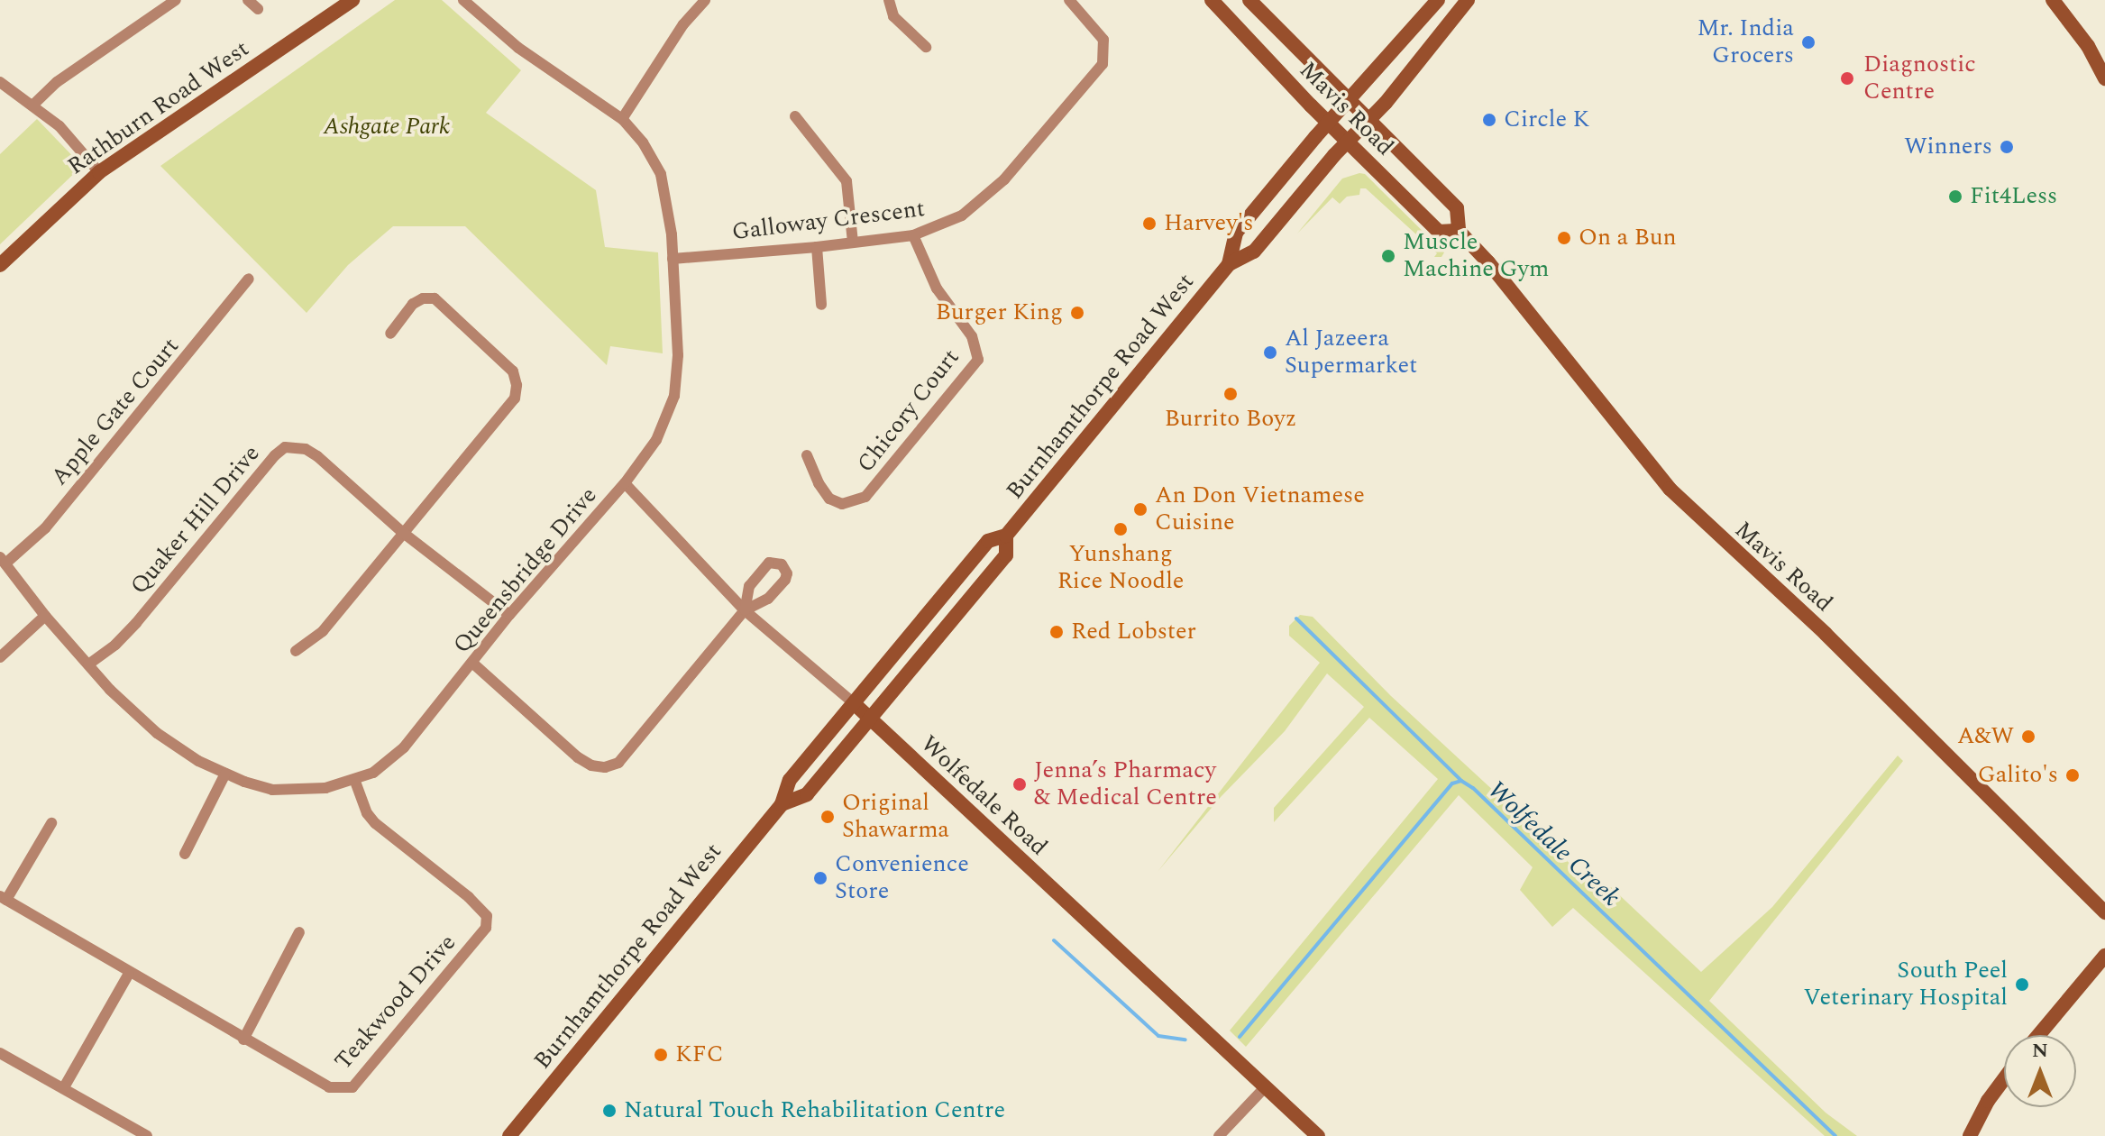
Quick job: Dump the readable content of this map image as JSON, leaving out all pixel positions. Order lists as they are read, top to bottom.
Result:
{
  "streets": {
    "main road": [
      "Rathburn Road West",
      "Mavis Road",
      "Burnhamthorpe Road West",
      "Wolfedale Road"
    ],
    "street": [
      "Galloway Crescent",
      "Chicory Court",
      "Apple Gate Court",
      "Quaker Hill Drive",
      "Queensbridge Drive",
      "Teakwood Drive"
    ]
  },
  "crossings": [
    ["Mavis Road", "Burnhamthorpe Road West"],
    ["Galloway Crescent", "Chicory Court"],
    ["Galloway Crescent", "Queensbridge Drive"],
    ["Burnhamthorpe Road West", "Wolfedale Road"],
    ["Apple Gate Court", "Queensbridge Drive"],
    ["Quaker Hill Drive", "Queensbridge Drive"],
    ["Queensbridge Drive", "Wolfedale Road"],
    ["Queensbridge Drive", "Teakwood Drive"]
  ],
  "water": ["Wolfedale Creek"],
  "parks": ["Ashgate Park"],
  "places": [
    "Mr. India Grocers",
    "Diagnostic Centre",
    "Circle K",
    "Winners",
    "Fit4Less",
    "Harvey's",
    "On a Bun",
    "Muscle Machine Gym",
    "Burger King",
    "Al Jazeera Supermarket",
    "Burrito Boyz",
    "An Don Vietnamese Cuisine",
    "Yunshang Rice Noodle",
    "Red Lobster",
    "A&W",
    "Galito's",
    "Jenna’s Pharmacy & Medical Centre",
    "Original Shawarma",
    "Convenience Store",
    "South Peel Veterinary Hospital",
    "KFC",
    "Natural Touch Rehabilitation Centre"
  ],
  "north": "top"
}
